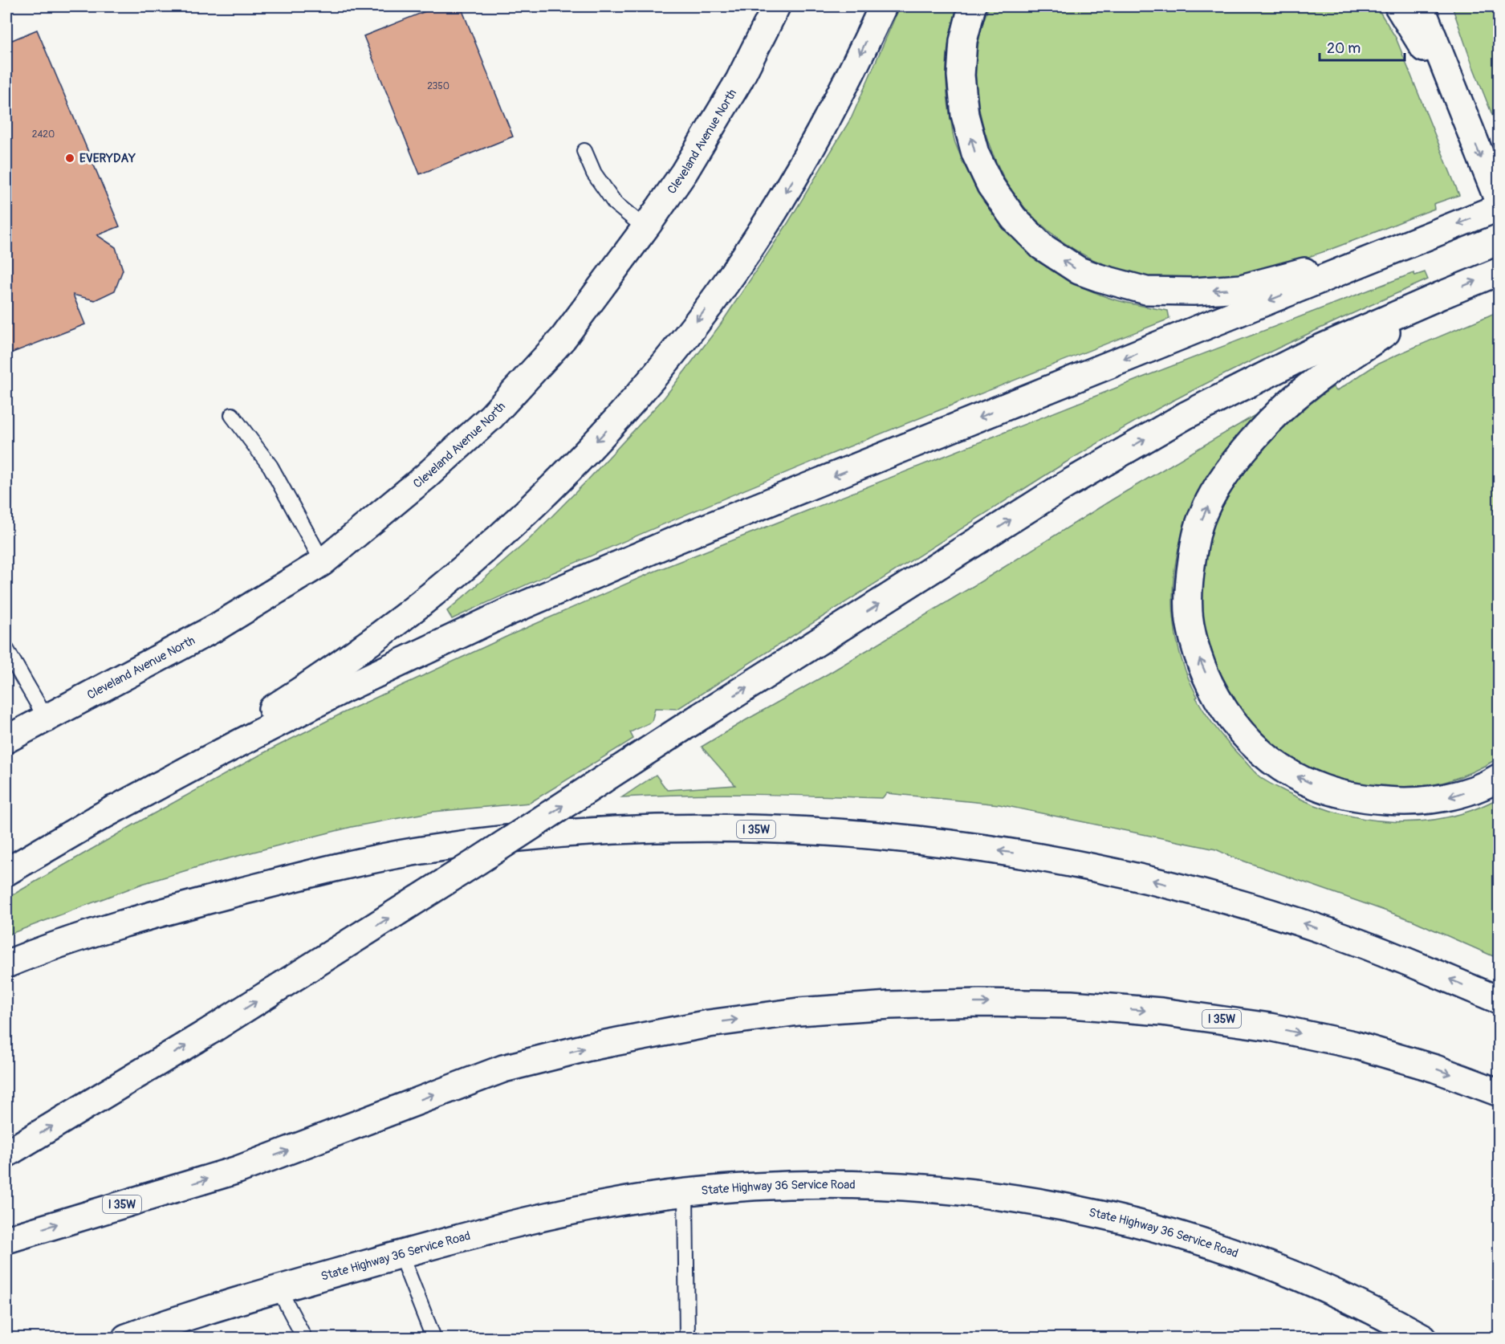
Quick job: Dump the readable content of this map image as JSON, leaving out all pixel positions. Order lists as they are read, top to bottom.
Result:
{
  "streets": {
    "main road": ["Cleveland Avenue North", "I 35W", "State Highway 36 Service Road"]
  },
  "places": ["EVERYDAY"],
  "house_numbers": ["2350", "2420"],
  "scale_bar": "20 m"
}
